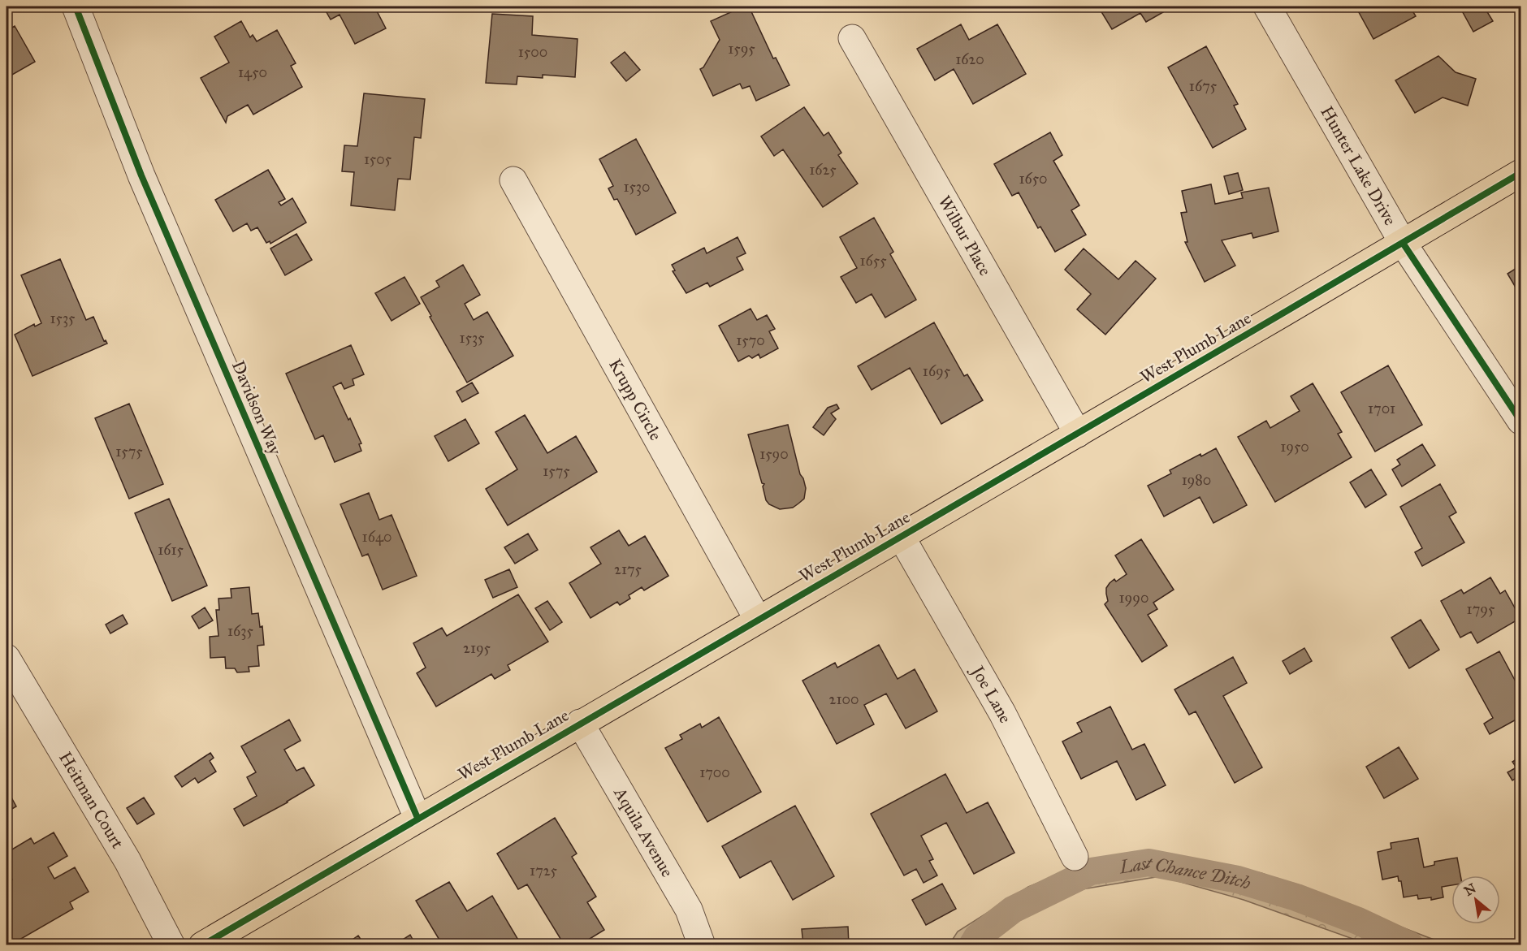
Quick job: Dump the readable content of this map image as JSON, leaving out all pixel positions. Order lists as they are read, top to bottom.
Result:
{
  "streets": {
    "main road": ["West Plumb Lane"],
    "street": [
      "Hunter Lake Drive",
      "Wilbur Place",
      "Krupp Circle",
      "Davidson Way",
      "Joe Lane",
      "Heitman Court",
      "Aquila Avenue"
    ]
  },
  "crossings": [
    ["Hunter Lake Drive", "West Plumb Lane"],
    ["Wilbur Place", "West Plumb Lane"],
    ["West Plumb Lane", "Krupp Circle"],
    ["West Plumb Lane", "Davidson Way"],
    ["West Plumb Lane", "Joe Lane"],
    ["West Plumb Lane", "Aquila Avenue"]
  ],
  "water": ["Last Chance Ditch"],
  "house_numbers": [
    "1595",
    "1500",
    "1620",
    "1450",
    "1675",
    "1505",
    "1625",
    "1650",
    "1530",
    "1655",
    "1535",
    "1535",
    "1570",
    "1695",
    "1701",
    "1950",
    "1575",
    "1590",
    "1575",
    "1980",
    "1640",
    "1615",
    "2175",
    "1990",
    "1795",
    "1635",
    "2195",
    "2100",
    "1700",
    "1725"
  ],
  "north": "top left"
}
